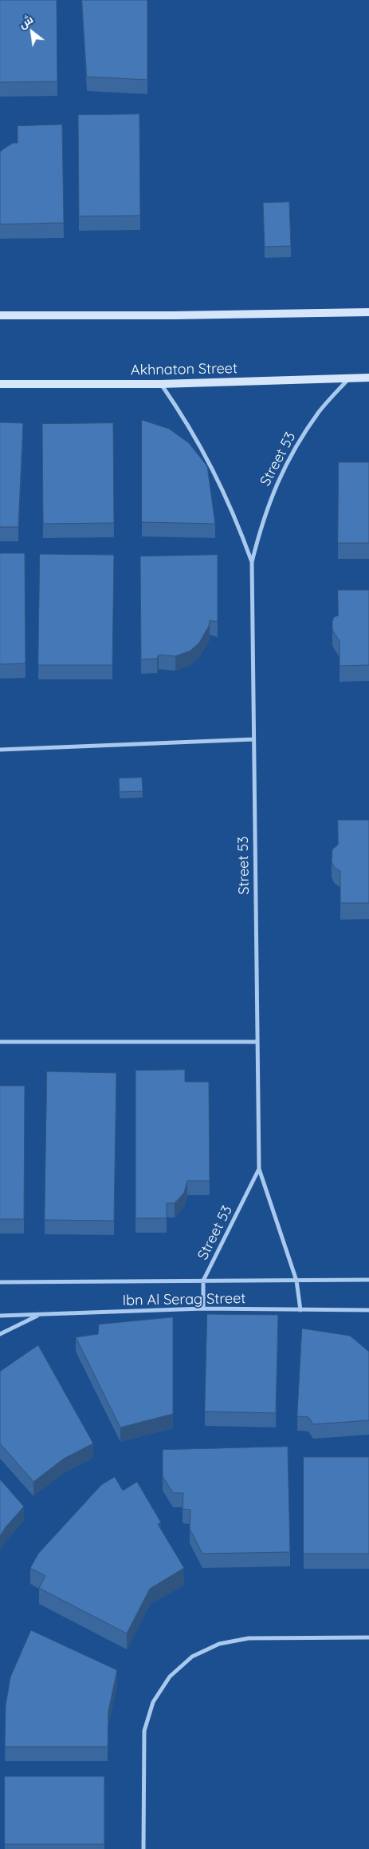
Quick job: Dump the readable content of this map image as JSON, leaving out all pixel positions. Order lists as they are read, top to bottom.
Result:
{
  "streets": {
    "main road": ["Akhnaton Street"],
    "street": ["Street 53", "Ibn Al Serag Street"]
  },
  "crossings": [
    ["Akhnaton Street", "Street 53"],
    ["Street 53", "Ibn Al Serag Street"]
  ],
  "north": "top left"
}
